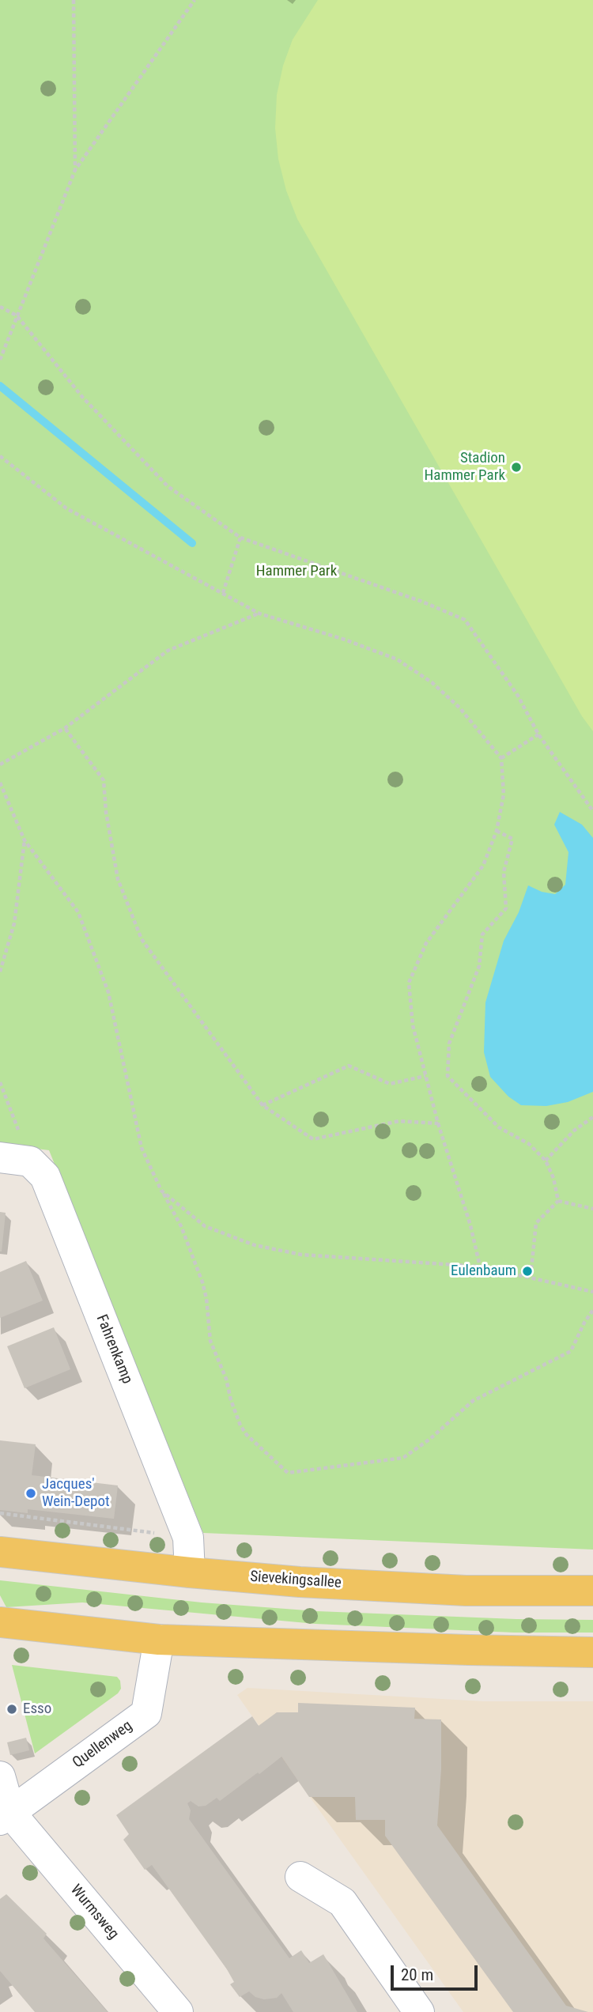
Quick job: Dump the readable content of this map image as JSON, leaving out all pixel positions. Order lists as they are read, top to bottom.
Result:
{
  "streets": {
    "main road": ["Sievekingsallee"],
    "street": ["Fahrenkamp", "Quellenweg", "Wurmsweg"]
  },
  "crossings": [
    ["Fahrenkamp", "Sievekingsallee"],
    ["Quellenweg", "Wurmsweg"]
  ],
  "parks": ["Hammer Park"],
  "places": [
    "Stadion Hammer Park",
    "Eulenbaum",
    "Jacques' Wein-Depot",
    "Esso"
  ],
  "scale_bar": "20 m"
}
